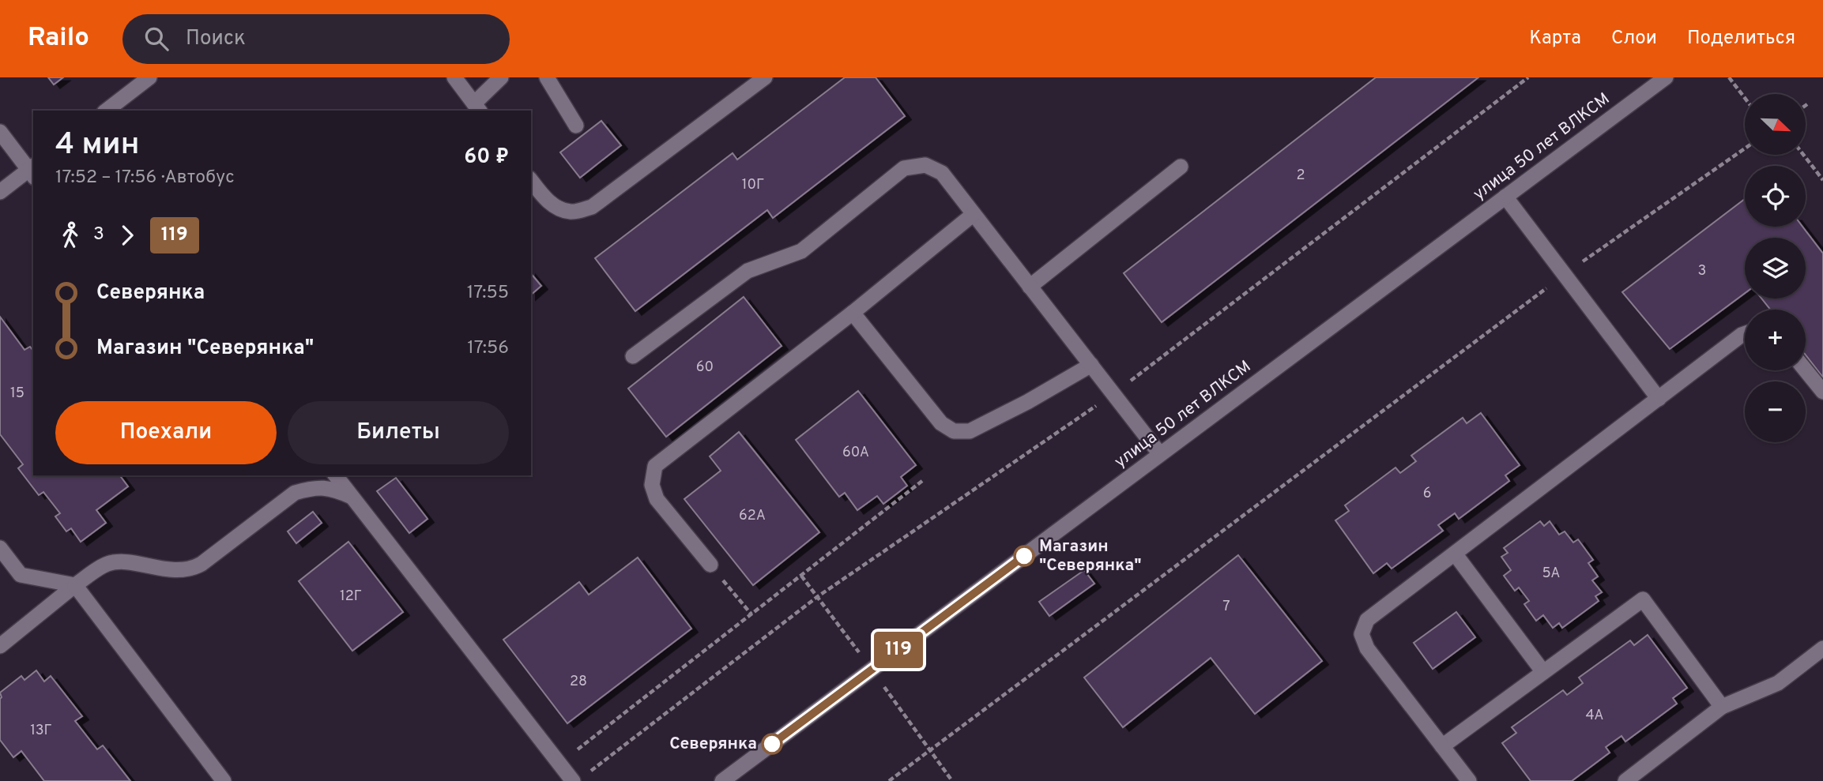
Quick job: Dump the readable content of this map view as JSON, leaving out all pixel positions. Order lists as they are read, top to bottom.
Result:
{
  "streets": {
    "main road": ["улица 50 лет ВЛКСМ"]
  },
  "places": ["Магазин \"Северянка\"", "Северянка"],
  "lines": ["bus line 119"],
  "house_numbers": [
    "2",
    "10Г",
    "3",
    "60",
    "15",
    "60А",
    "6",
    "62А",
    "5А",
    "12Г",
    "7",
    "28",
    "4А",
    "13Г"
  ],
  "north": "bottom right",
  "page": {
    "header": "Railo",
    "search": "Поиск",
    "nav": ["Карта", "Слои", "Поделиться"],
    "on_map": "119",
    "map_buttons": ["+", "−"],
    "heading": ["4 мин", "17:52 – 17:56 · Автобус", "60 ₽"],
    "legs": ["3", "119"],
    "list": [
      {
        "name": "Северянка",
        "value": "17:55"
      },
      {
        "name": "Магазин \"Северянка\"",
        "value": "17:56"
      }
    ],
    "buttons": ["Поехали", "Билеты"]
  }
}
